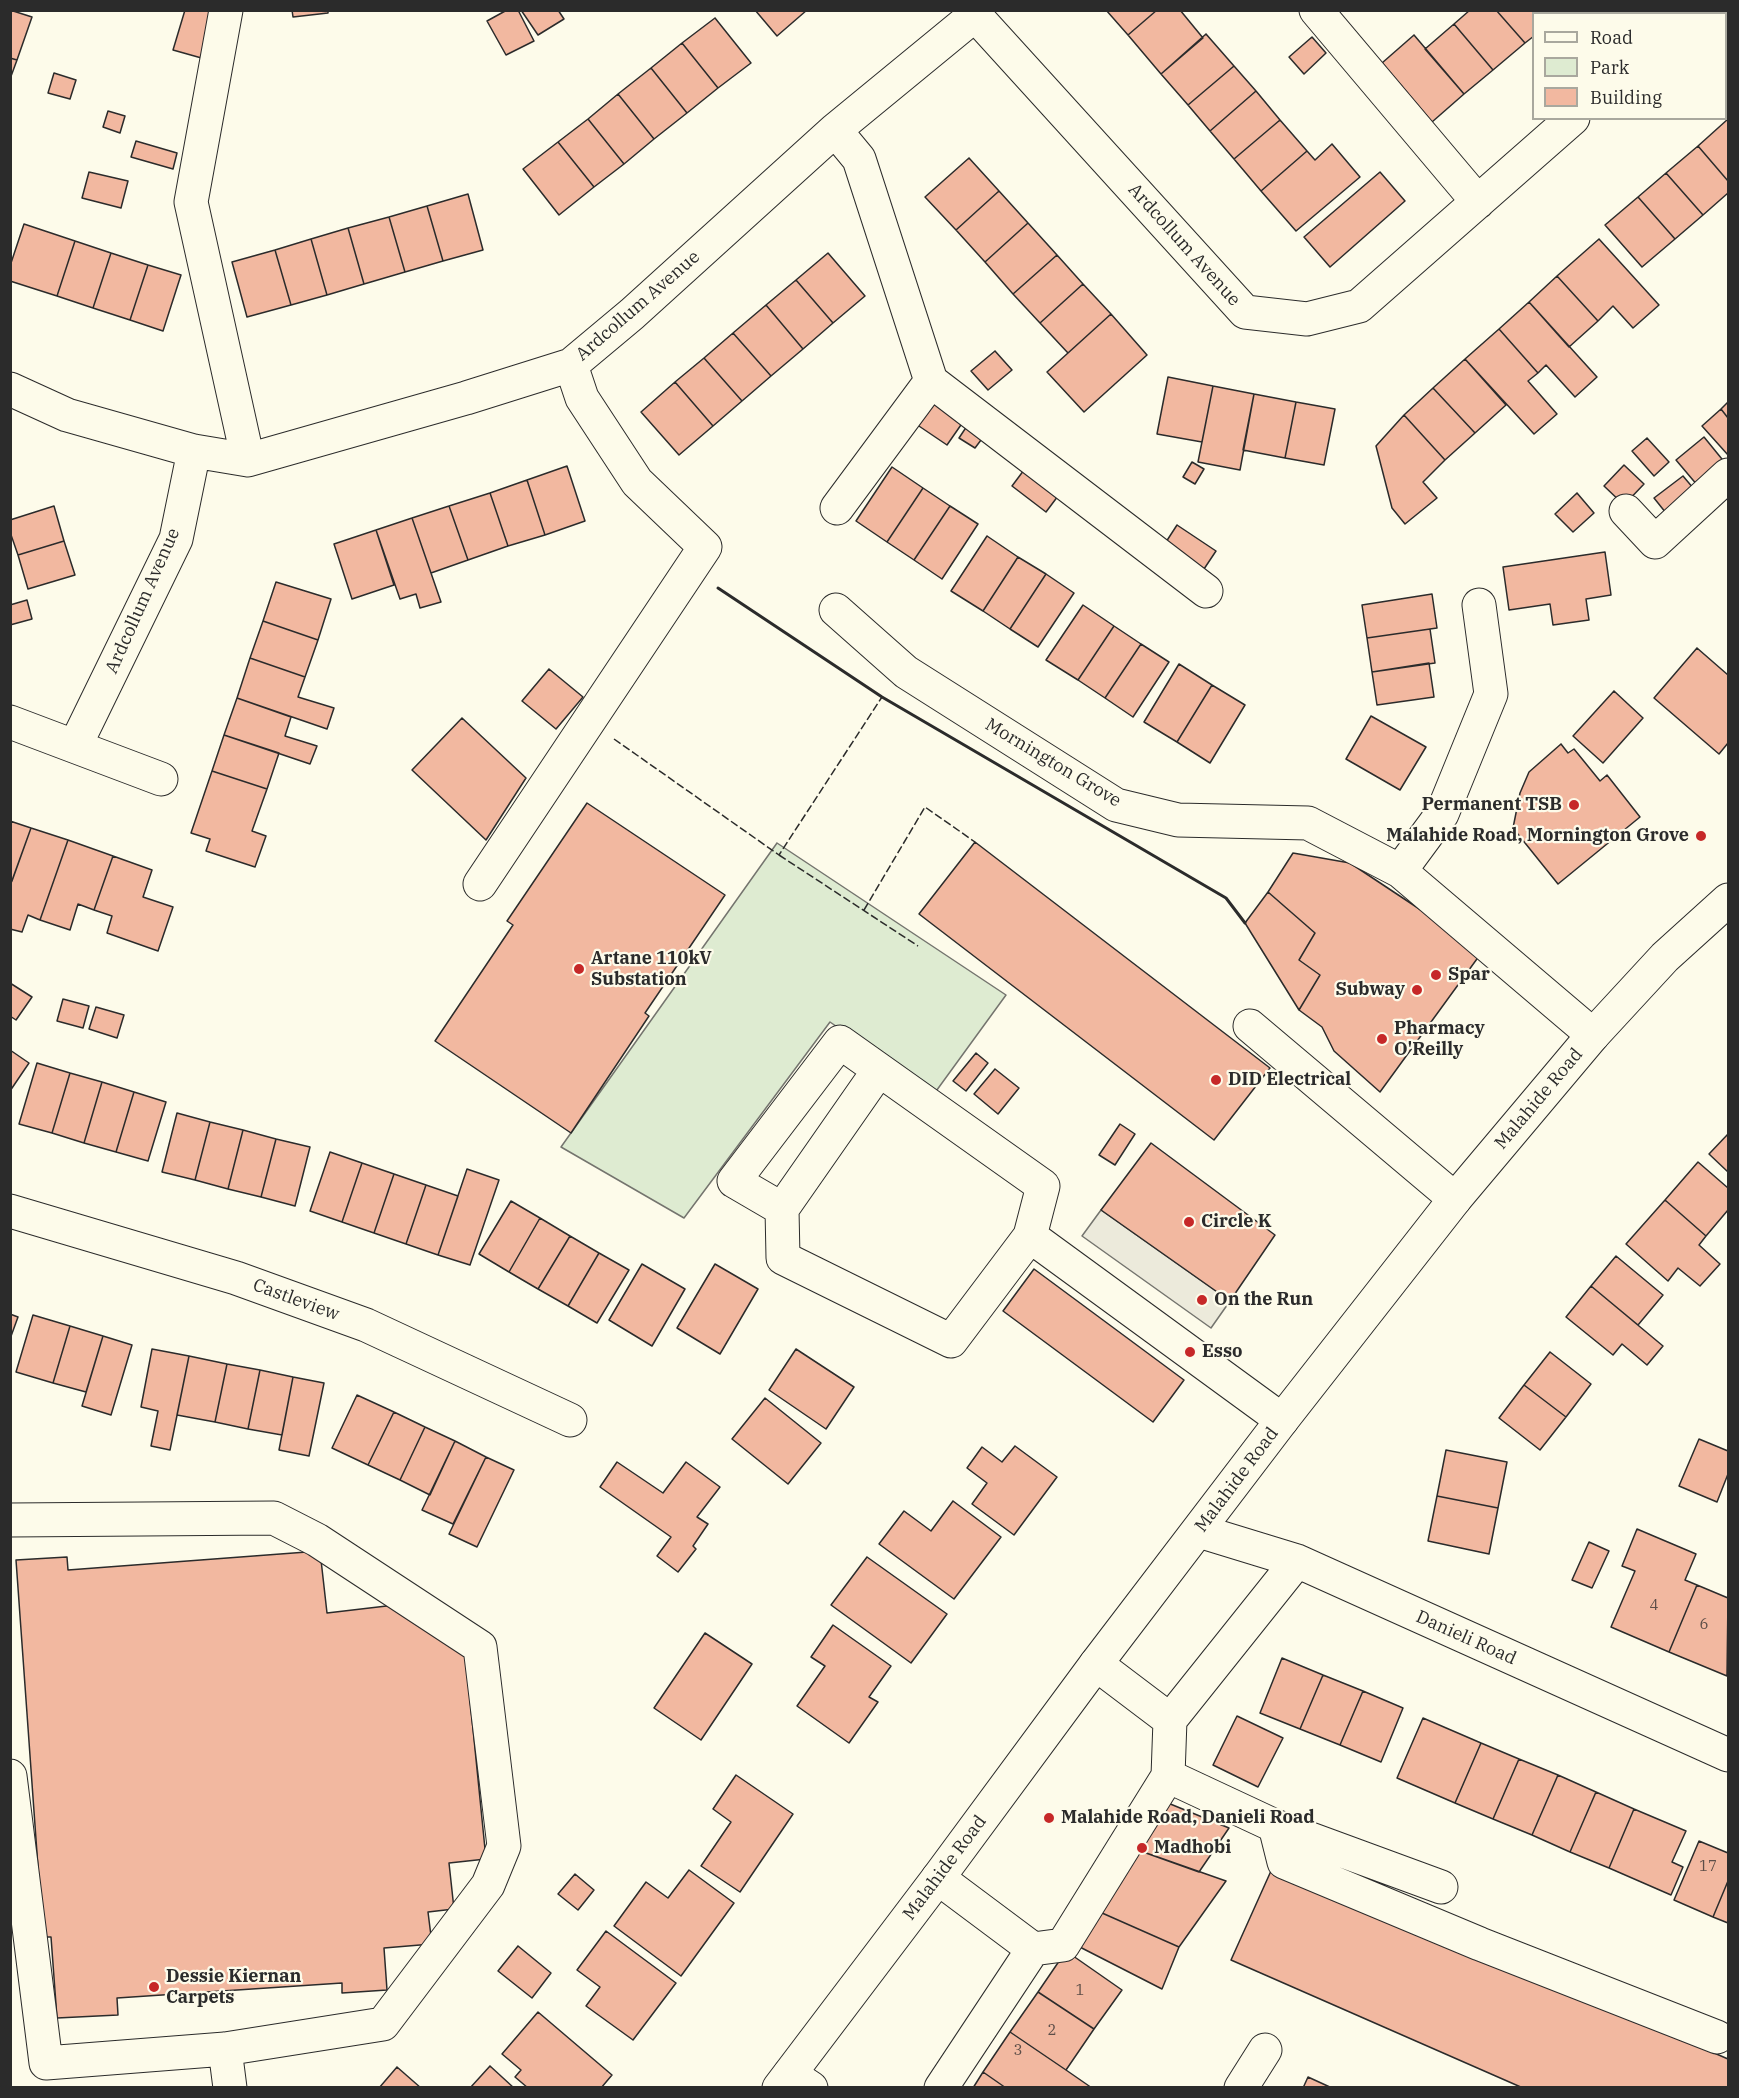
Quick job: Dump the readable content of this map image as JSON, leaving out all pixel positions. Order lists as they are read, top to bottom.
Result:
{
  "streets": {
    "street": [
      "Ardcollum Avenue",
      "Mornington Grove",
      "Malahide Road",
      "Castleview",
      "Danieli Road"
    ]
  },
  "crossings": [
    ["Mornington Grove", "Malahide Road"],
    ["Malahide Road", "Danieli Road"]
  ],
  "places": [
    "Permanent TSB",
    "Malahide Road, Mornington Grove",
    "Artane 110kV Substation",
    "Spar",
    "Subway",
    "Pharmacy O'Reilly",
    "DID Electrical",
    "Circle K",
    "On the Run",
    "Esso",
    "Malahide Road, Danieli Road",
    "Madhobi",
    "Dessie Kiernan Carpets"
  ],
  "house_numbers": [
    "4",
    "6",
    "17",
    "1",
    "2",
    "3"
  ],
  "legend": ["Road", "Park", "Building"]
}
